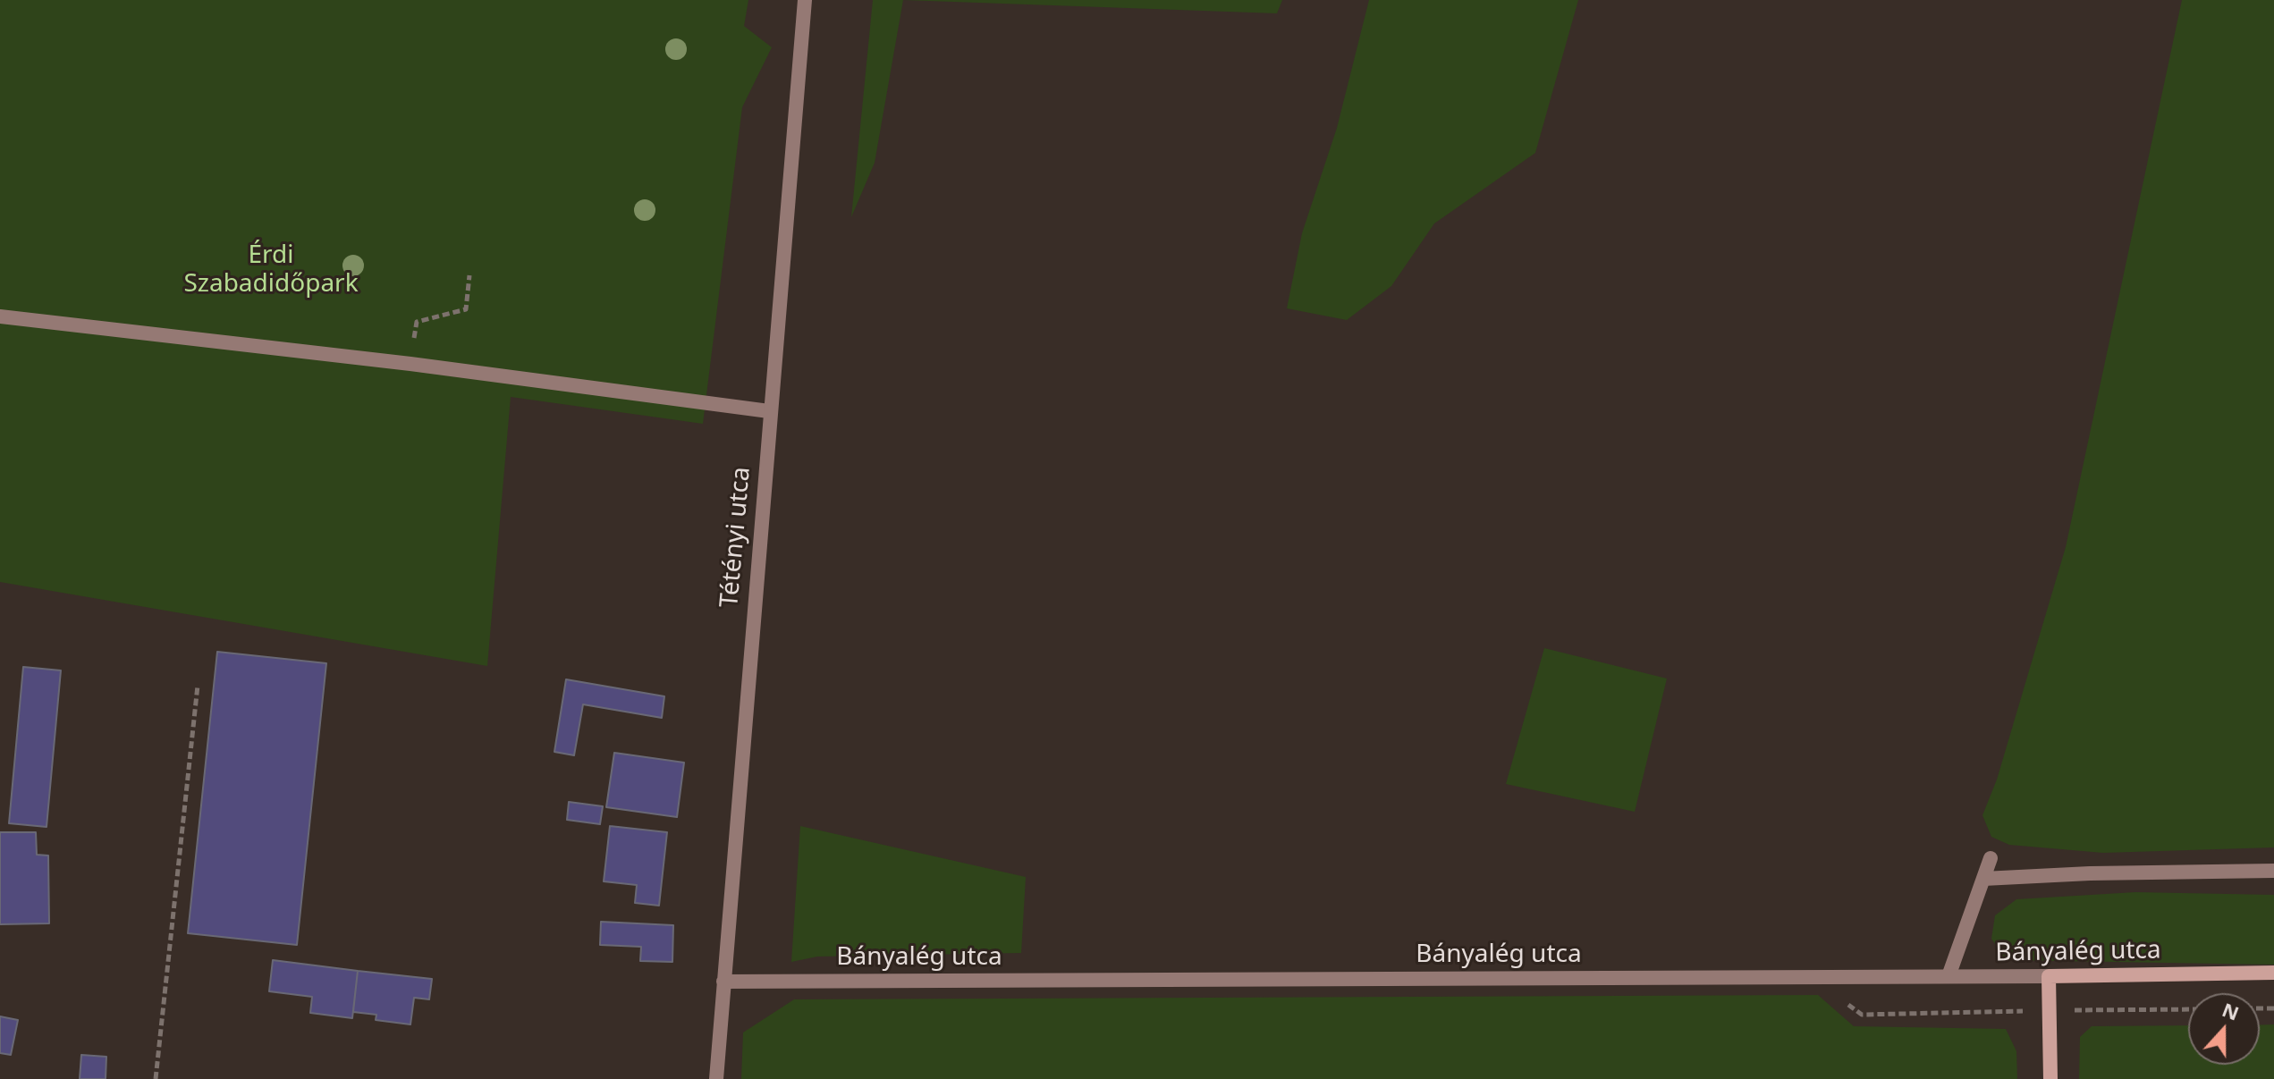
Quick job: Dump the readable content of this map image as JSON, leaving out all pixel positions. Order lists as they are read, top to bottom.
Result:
{
  "streets": {
    "street": ["Tétényi utca", "Bányalég utca"]
  },
  "crossings": [
    ["Tétényi utca", "Bányalég utca"]
  ],
  "parks": ["Érdi Szabadidőpark"],
  "north": "top"
}
